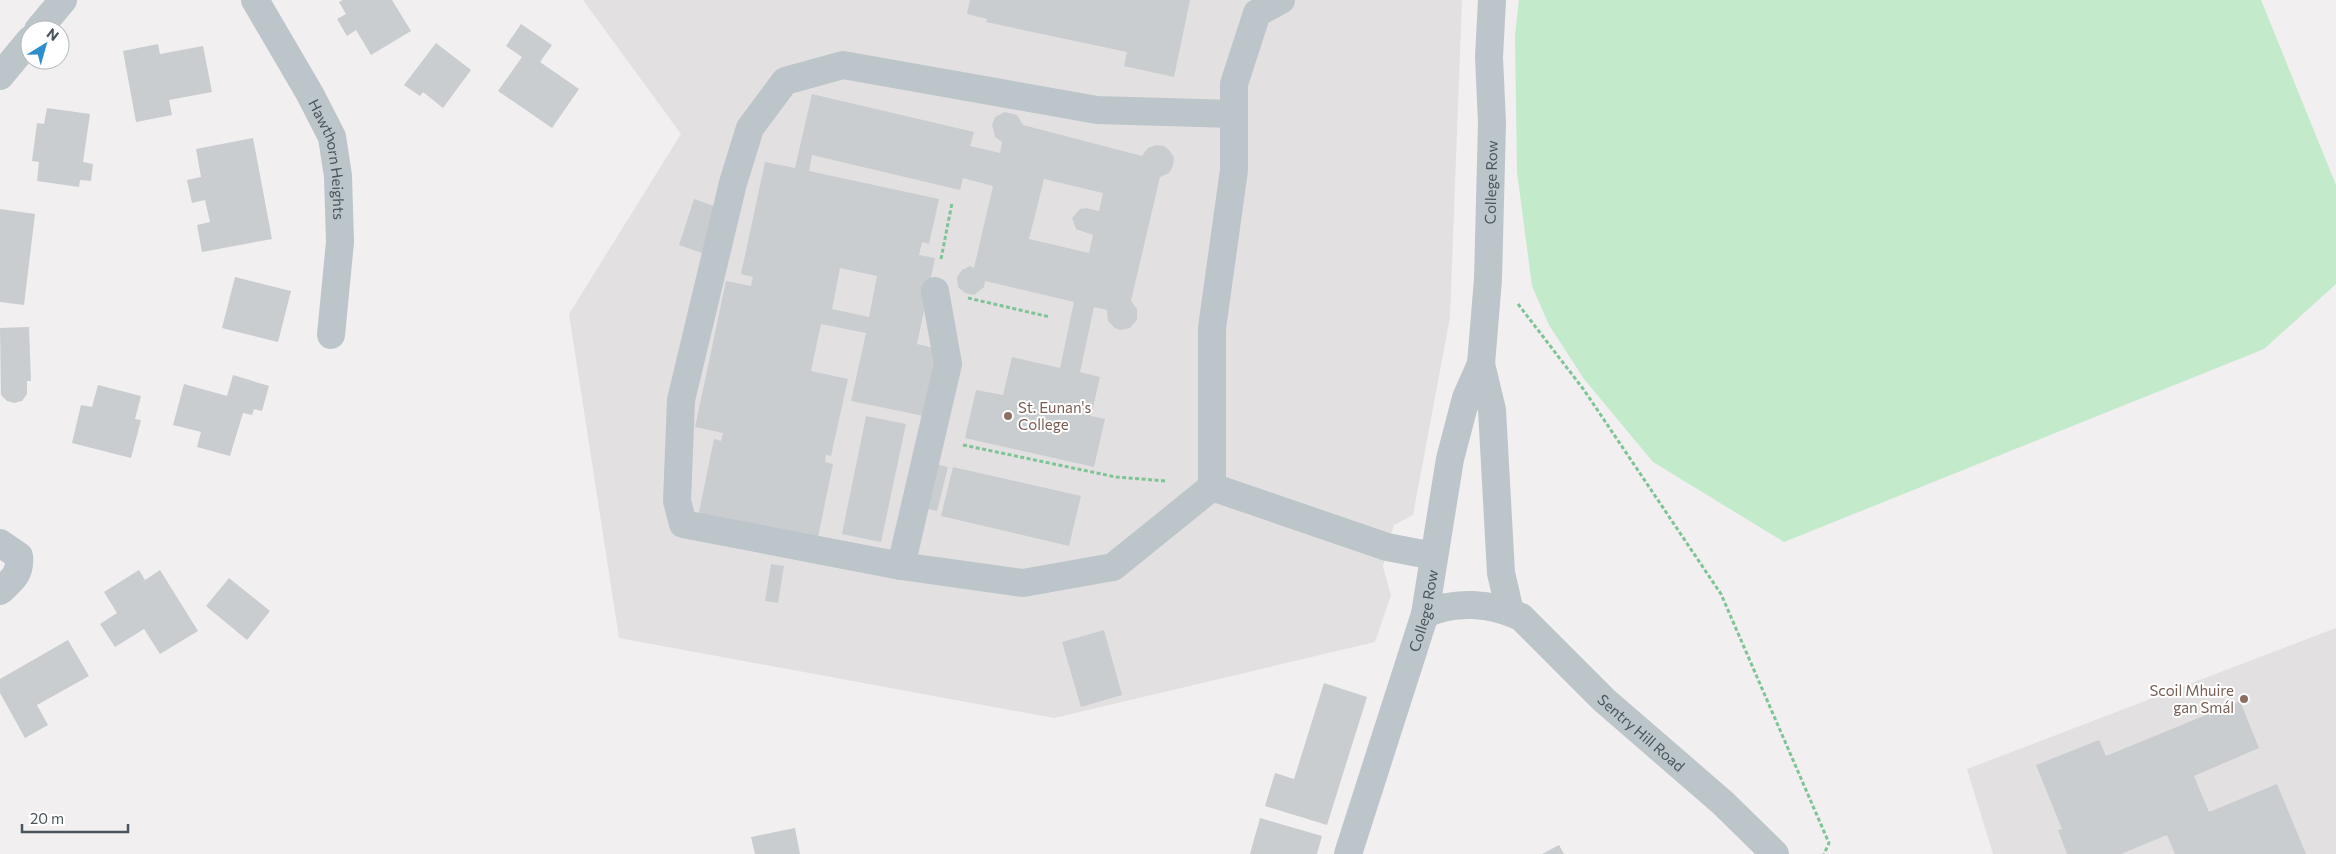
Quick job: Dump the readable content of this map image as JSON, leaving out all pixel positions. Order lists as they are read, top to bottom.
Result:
{
  "streets": {
    "street": ["Hawthorn Heights", "College Row", "Sentry Hill Road"]
  },
  "crossings": [
    ["College Row", "Sentry Hill Road"]
  ],
  "places": ["St. Eunan's College", "Scoil Mhuire gan Smál"],
  "scale_bar": "20 m",
  "north": "top right"
}
